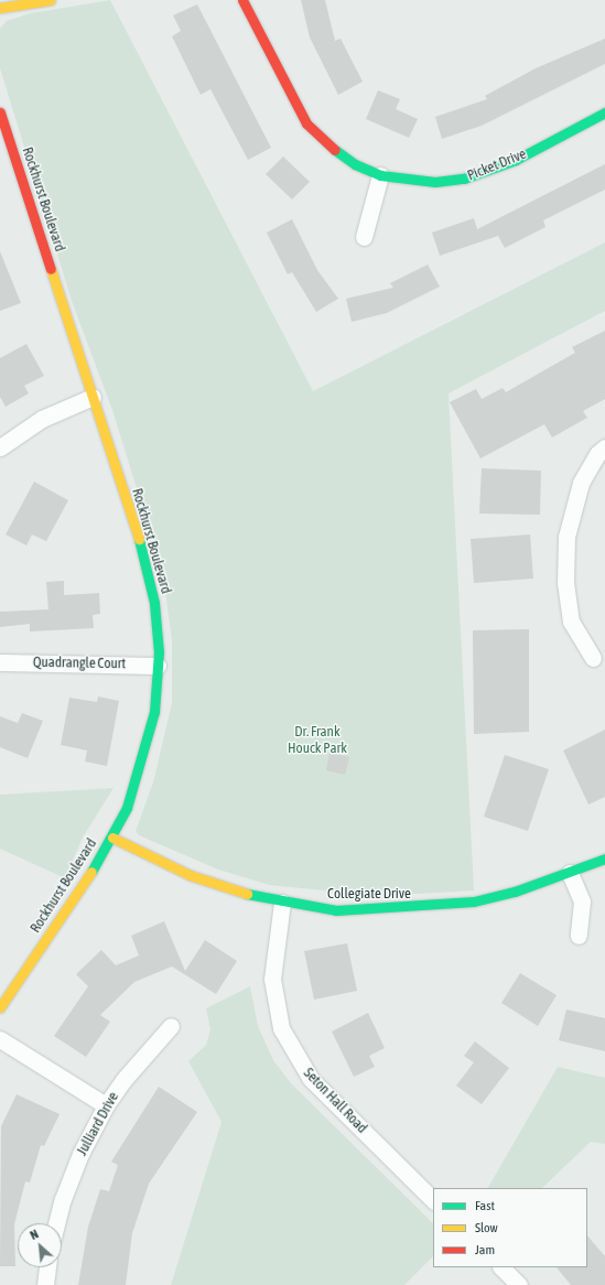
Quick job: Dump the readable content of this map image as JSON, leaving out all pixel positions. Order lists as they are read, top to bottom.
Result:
{
  "streets": {
    "street": [
      "Picket Drive",
      "Rockhurst Boulevard",
      "Quadrangle Court",
      "Collegiate Drive",
      "Seton Hall Road",
      "Julliard Drive"
    ]
  },
  "crossings": [
    ["Rockhurst Boulevard", "Quadrangle Court"],
    ["Rockhurst Boulevard", "Collegiate Drive"],
    ["Collegiate Drive", "Seton Hall Road"]
  ],
  "parks": ["Dr. Frank Houck Park"],
  "legend": ["Fast", "Slow", "Jam"],
  "north": "top left"
}
